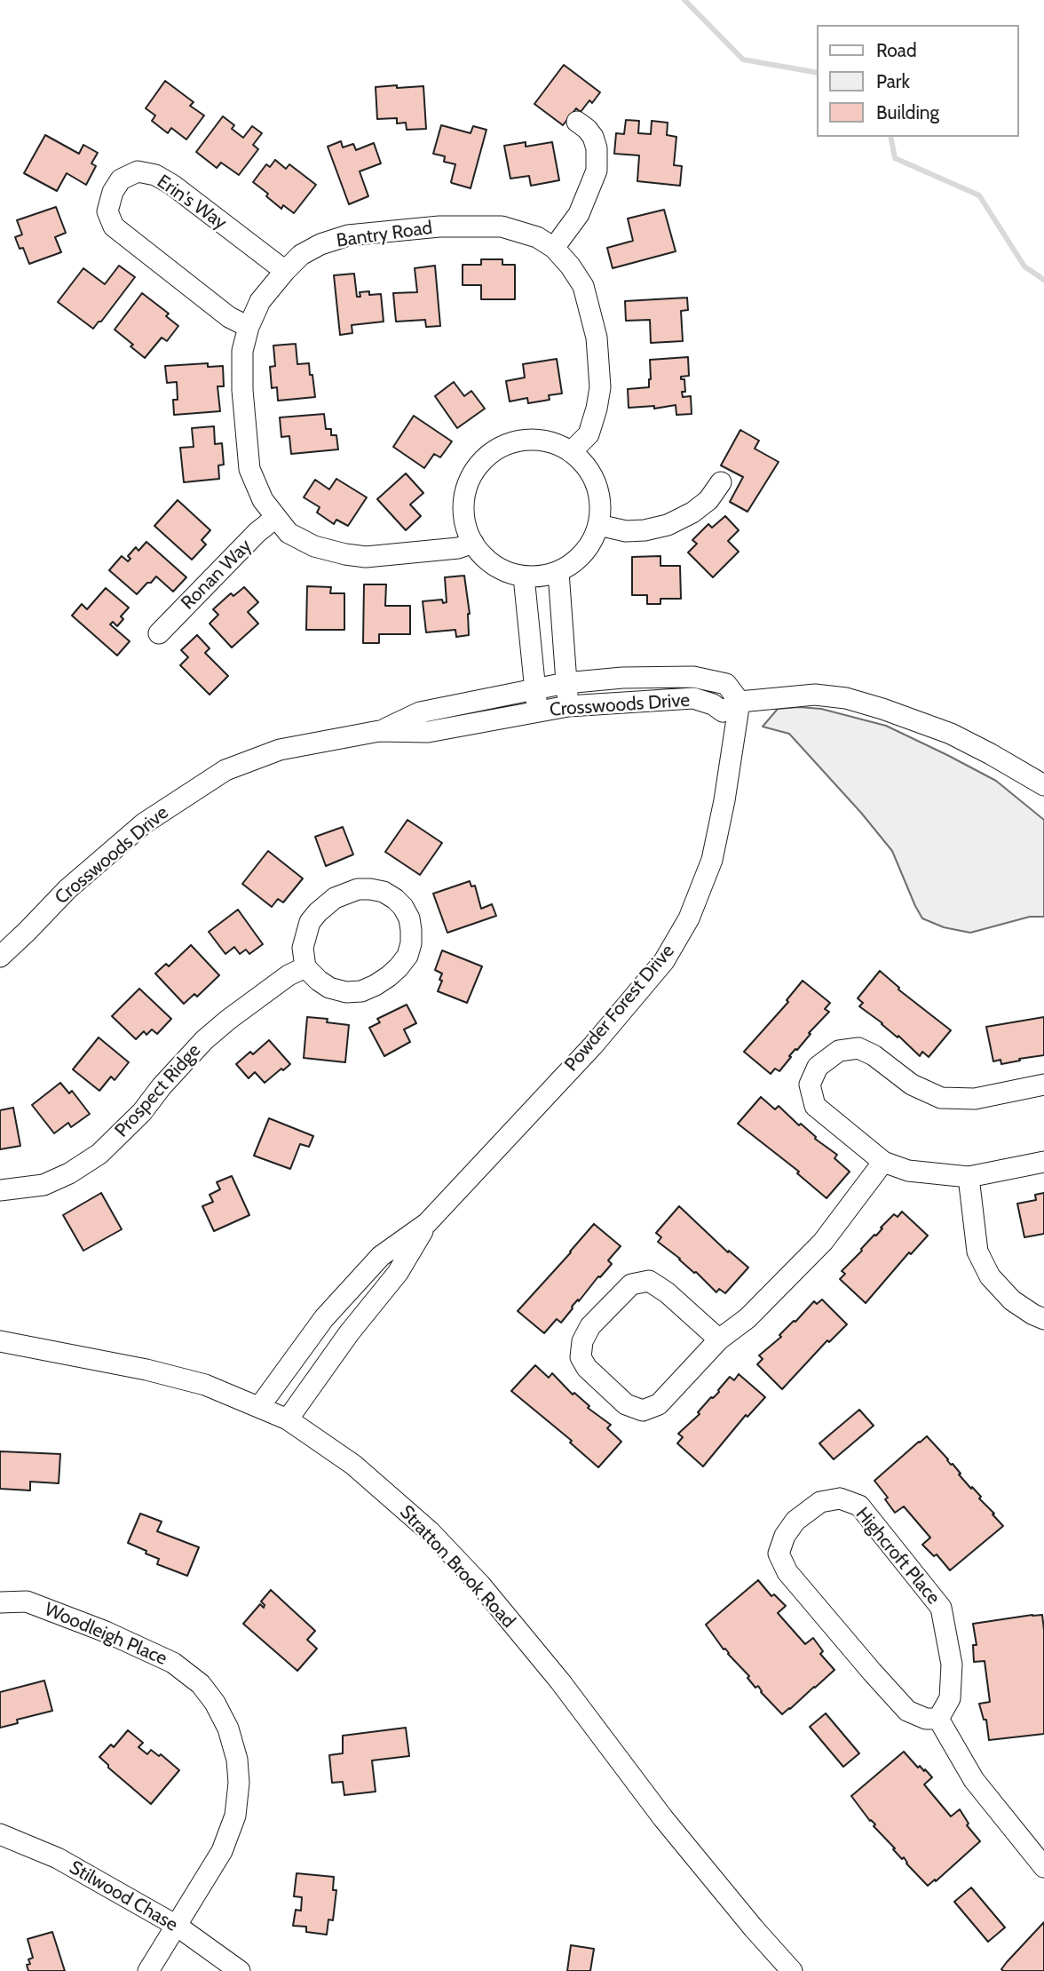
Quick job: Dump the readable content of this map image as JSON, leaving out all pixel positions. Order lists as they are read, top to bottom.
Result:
{
  "streets": {
    "street": [
      "Erin's Way",
      "Bantry Road",
      "Ronan Way",
      "Crosswoods Drive",
      "Powder Forest Drive",
      "Prospect Ridge",
      "Highcroft Place",
      "Stratton Brook Road",
      "Woodleigh Place",
      "Stilwood Chase"
    ]
  },
  "crossings": [
    ["Erin's Way", "Bantry Road"],
    ["Bantry Road", "Ronan Way"],
    ["Crosswoods Drive", "Powder Forest Drive"],
    ["Powder Forest Drive", "Stratton Brook Road"],
    ["Woodleigh Place", "Stilwood Chase"]
  ],
  "legend": ["Road", "Park", "Building"]
}
